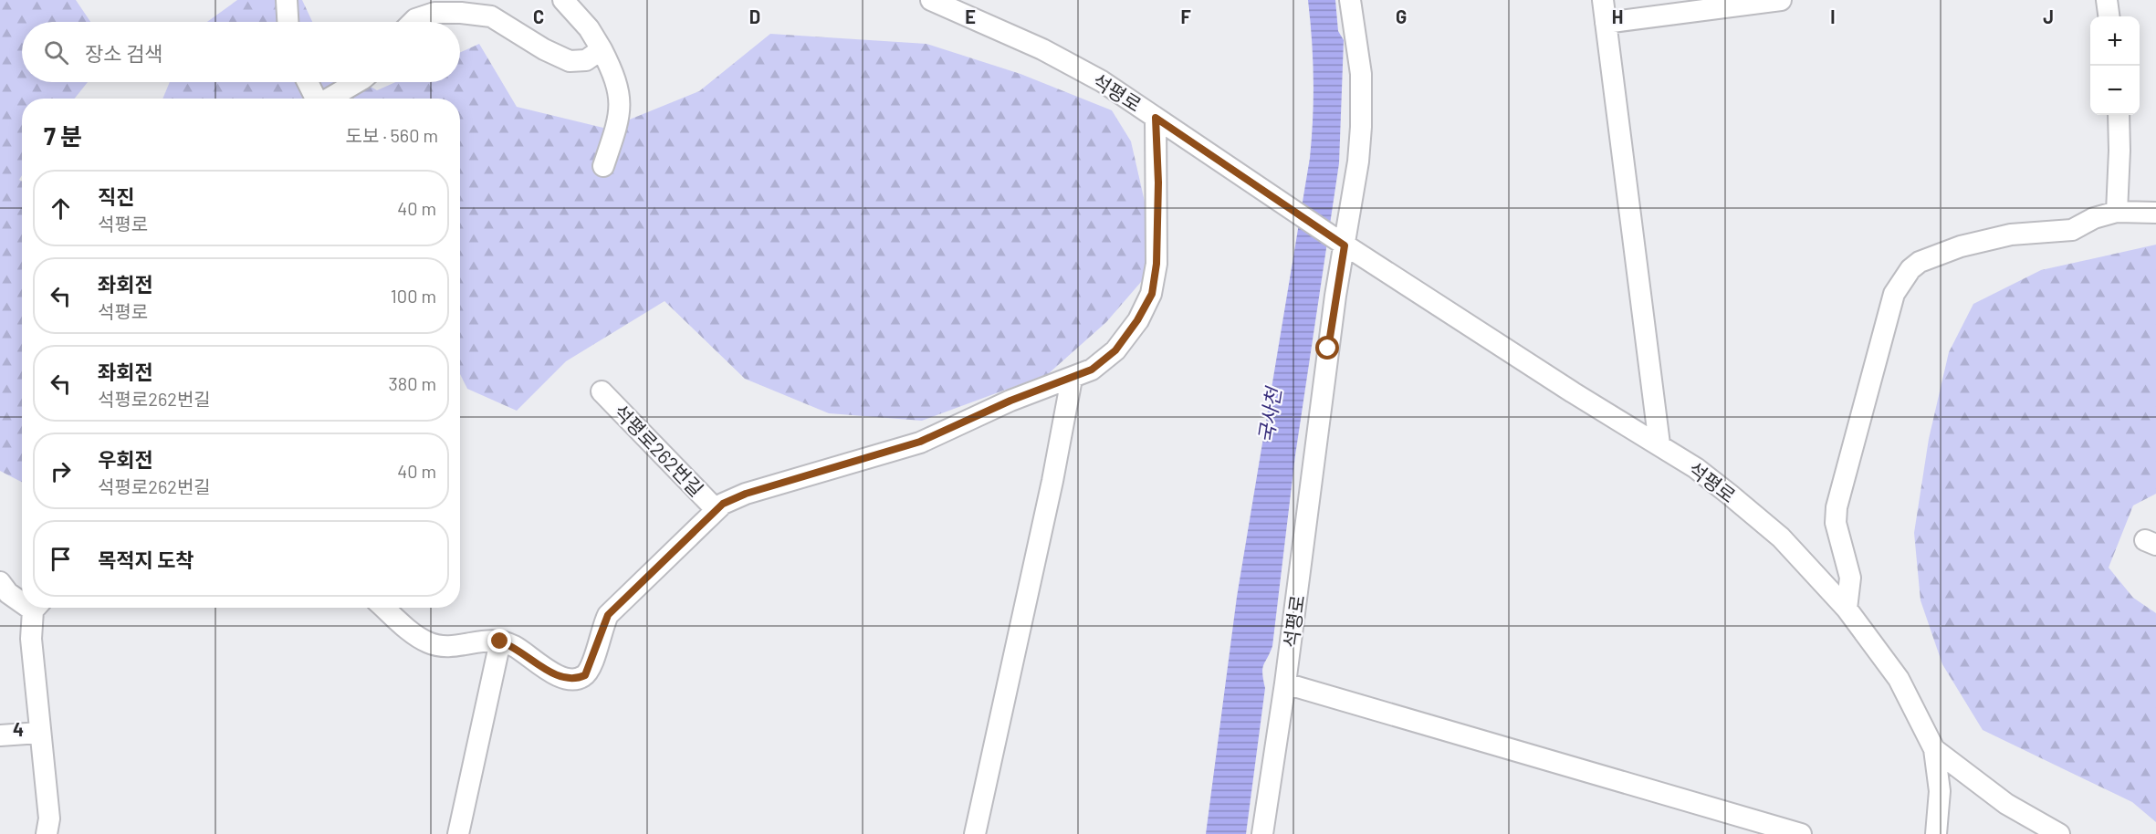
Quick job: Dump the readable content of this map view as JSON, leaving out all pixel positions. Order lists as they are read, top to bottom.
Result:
{
  "streets": {
    "street": ["석평로", "석평로262번길"]
  },
  "crossings": [
    ["석평로", "석평로262번길"]
  ],
  "water": ["국사천"],
  "page": {
    "map_buttons": ["+", "−"],
    "search": "장소 검색",
    "heading": ["7 분", "도보 · 560 m"],
    "list": [
      ["직진", "석평로", "40 m"],
      ["좌회전", "석평로", "100 m"],
      ["좌회전", "석평로262번길", "380 m"],
      ["우회전", "석평로262번길", "40 m"],
      "목적지 도착"
    ]
  },
  "grid": {
    "columns": [
      "C",
      "D",
      "E",
      "F",
      "G",
      "H",
      "I",
      "J"
    ],
    "rows": ["4"]
  }
}
